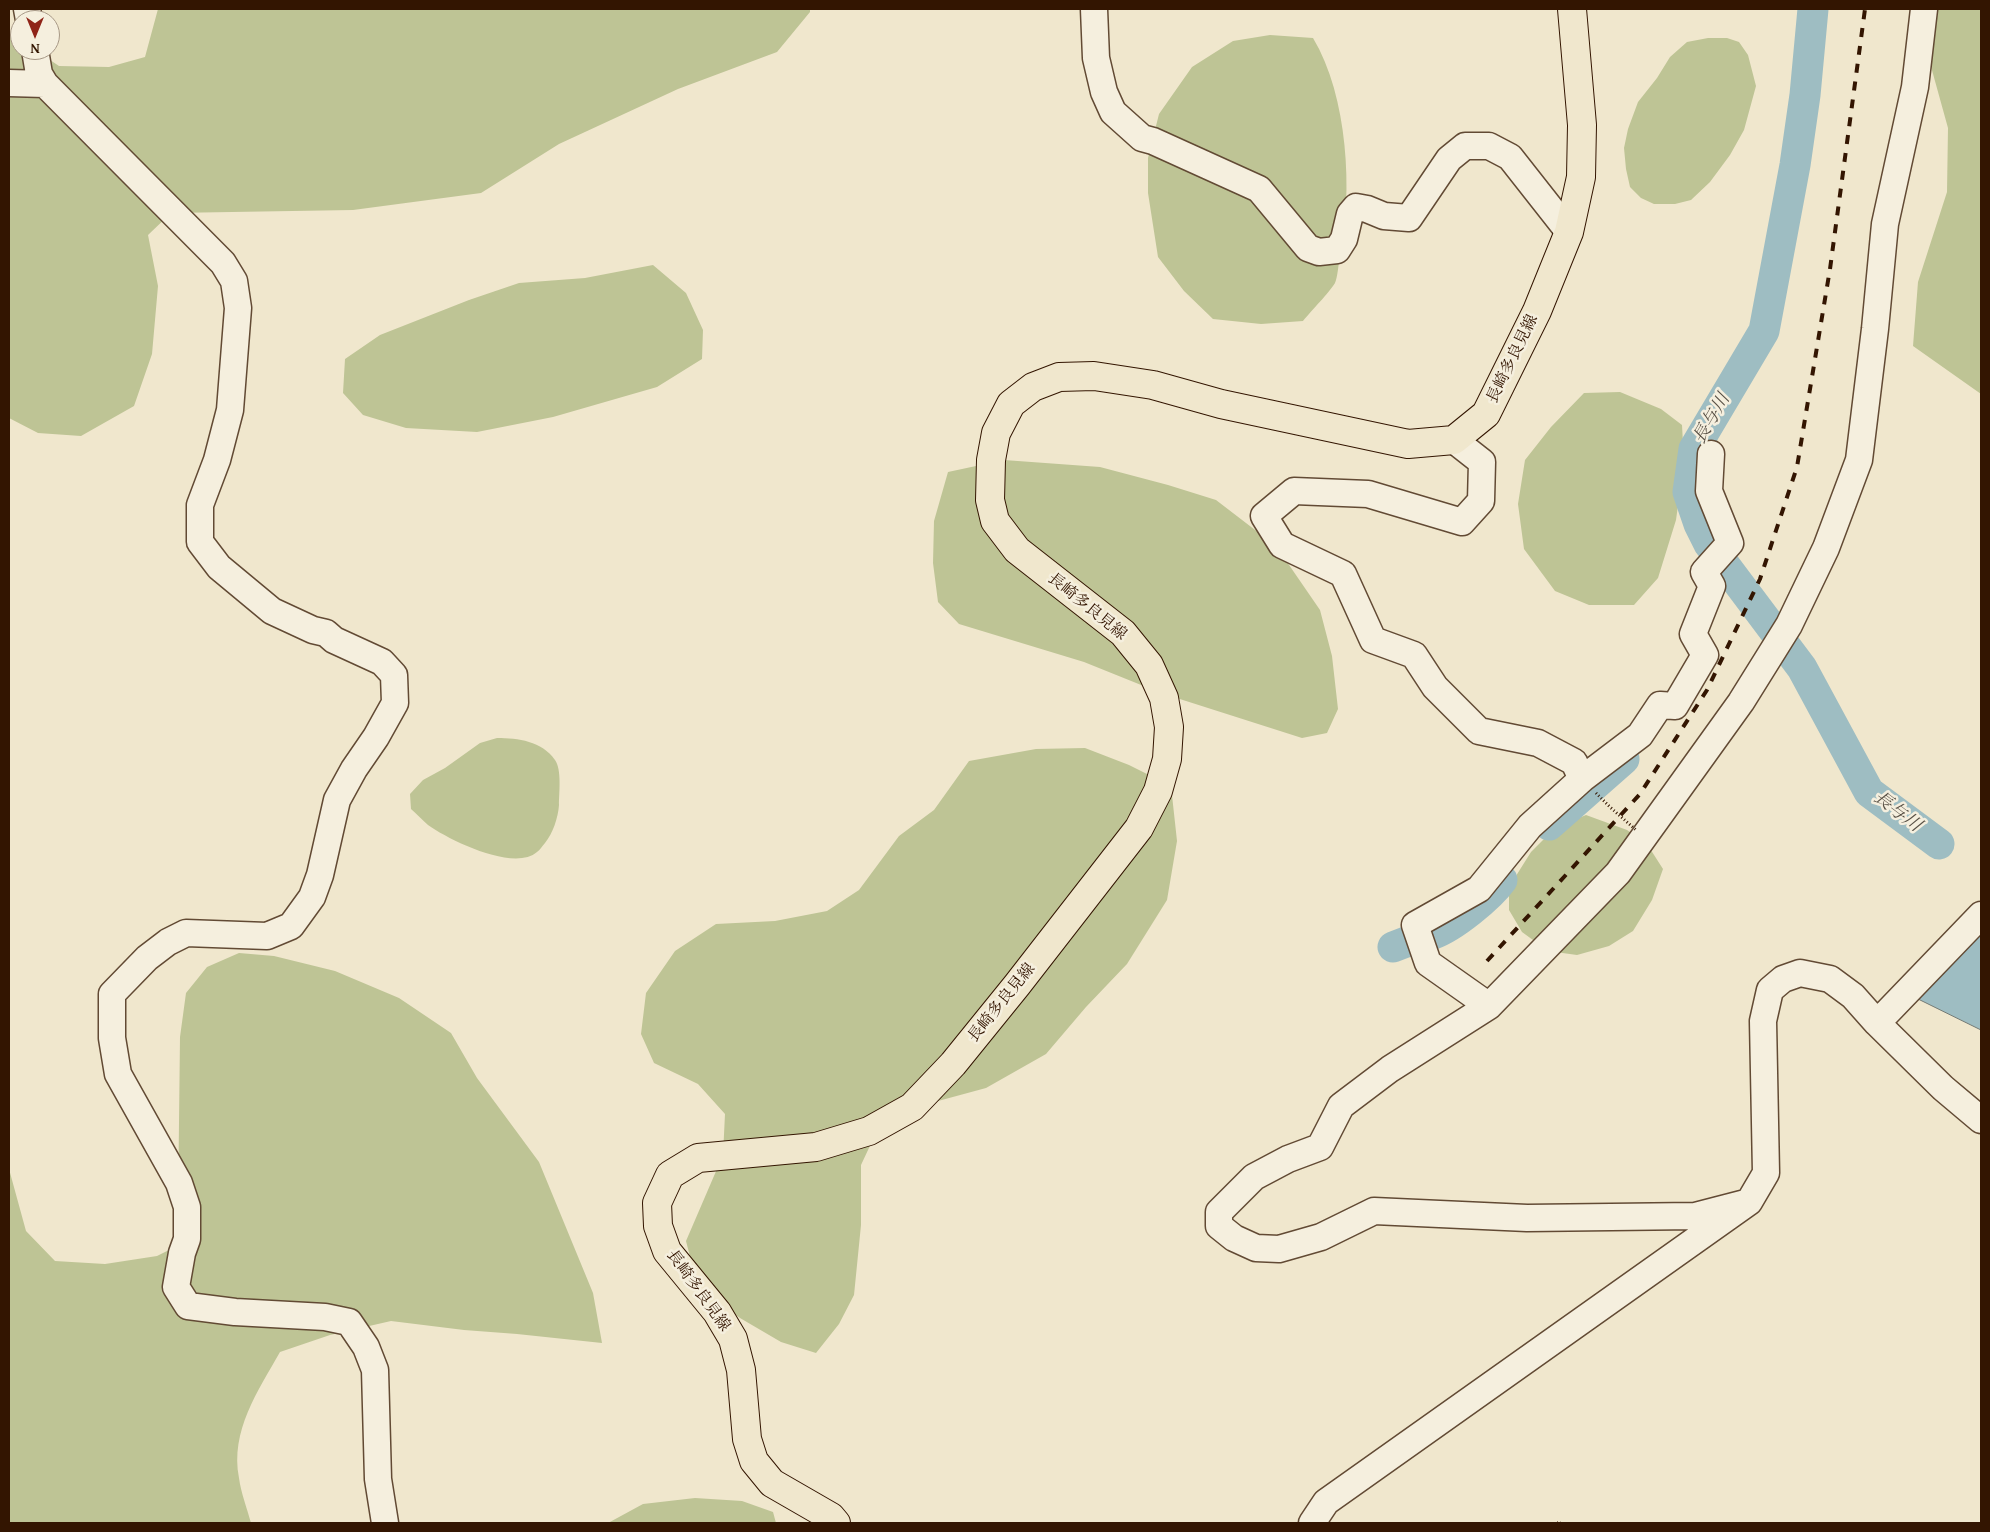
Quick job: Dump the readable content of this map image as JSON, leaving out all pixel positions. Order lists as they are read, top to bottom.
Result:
{
  "streets": {
    "main road": ["長崎多良見線"]
  },
  "water": ["長与川"],
  "north": "bottom"
}
